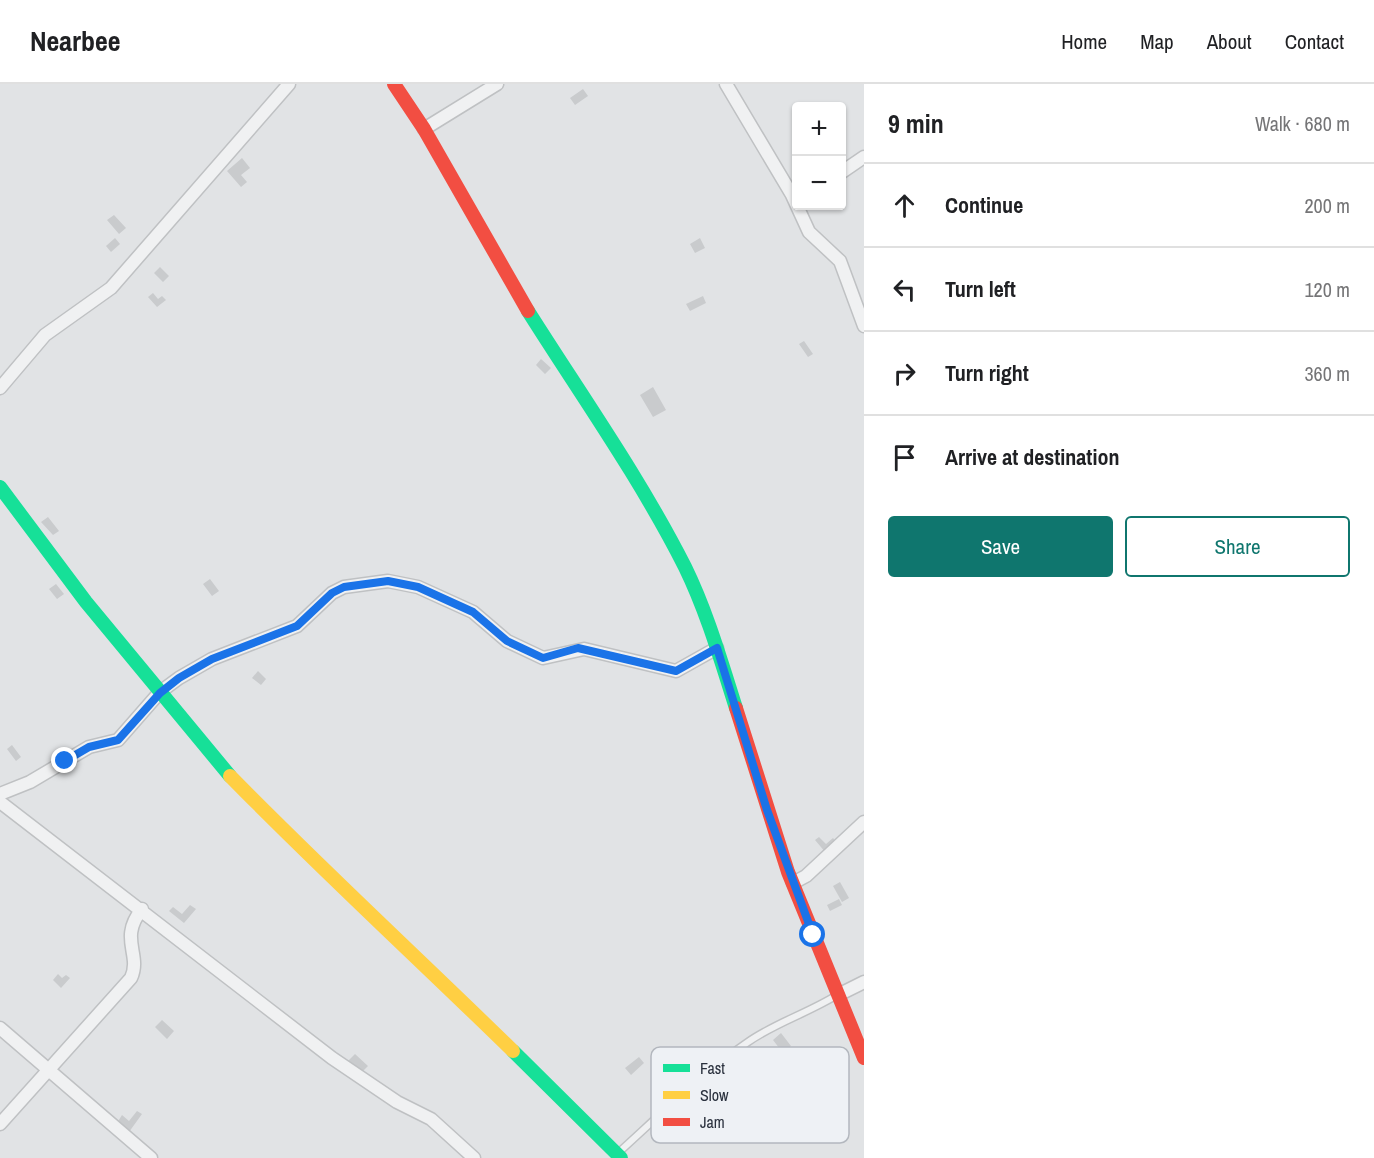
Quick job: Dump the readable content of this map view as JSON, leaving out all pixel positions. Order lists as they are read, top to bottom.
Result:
{
  "legend": ["Fast", "Slow", "Jam"],
  "page": {
    "header": "Nearbee",
    "nav": [
      "Home",
      "Map",
      "About",
      "Contact"
    ],
    "heading": ["9 min", "Walk · 680 m"],
    "map_buttons": ["+", "−"],
    "list": [
      ["Continue", "200 m"],
      ["Turn left", "120 m"],
      ["Turn right", "360 m"],
      "Arrive at destination"
    ],
    "buttons": ["Save", "Share"]
  }
}
